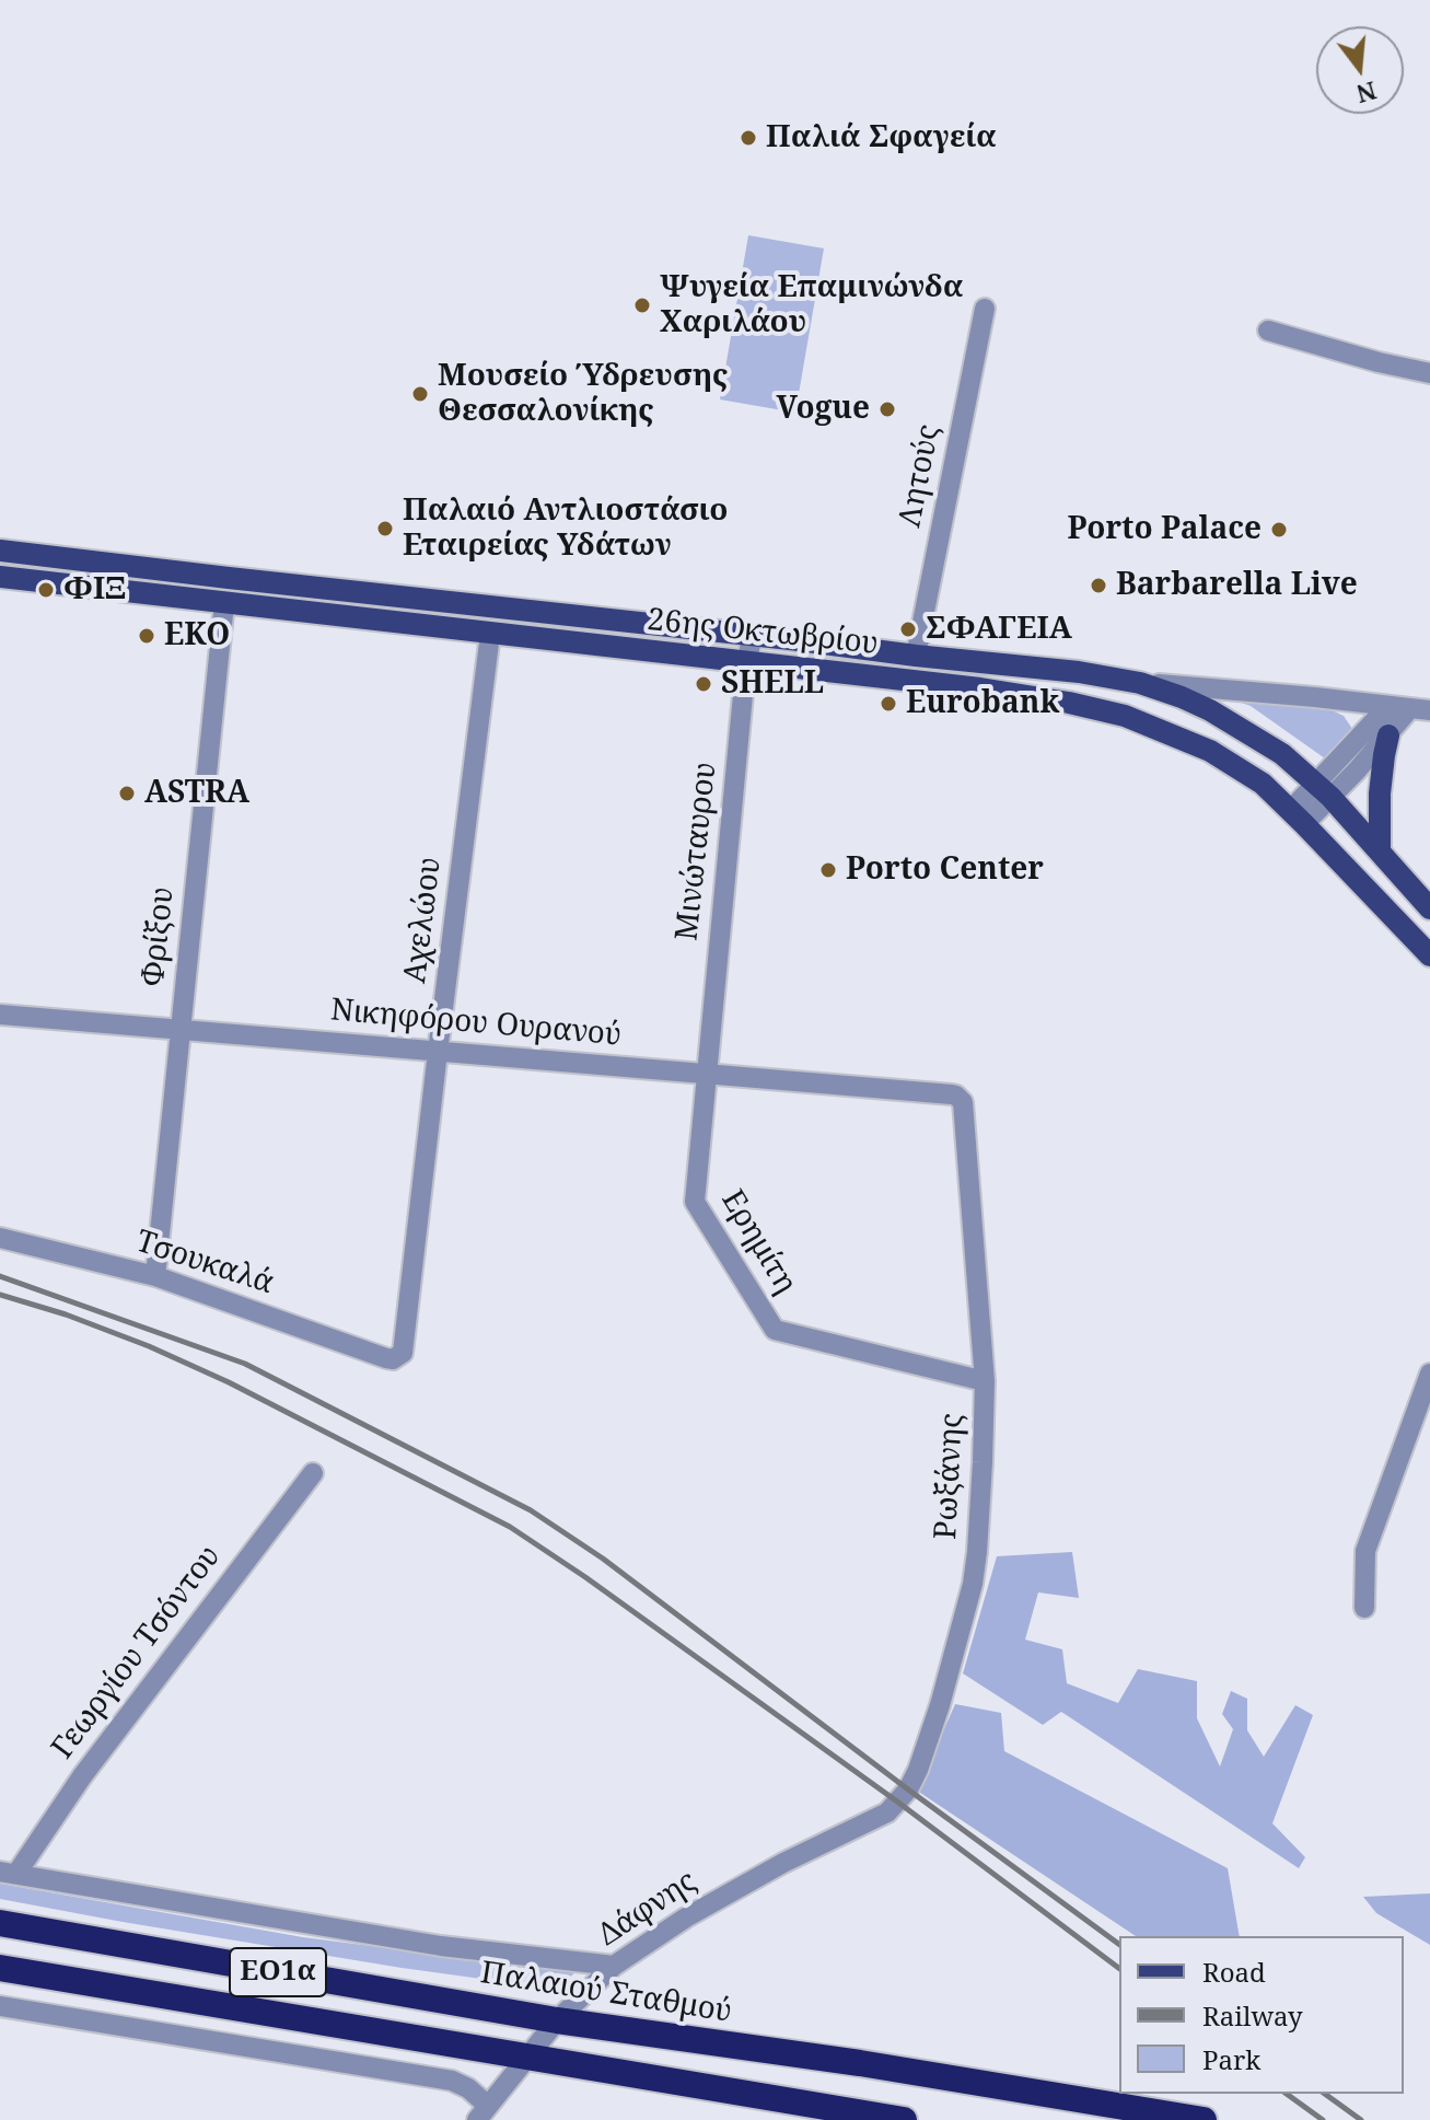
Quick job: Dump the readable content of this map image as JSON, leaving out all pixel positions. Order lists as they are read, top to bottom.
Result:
{
  "streets": {
    "highway": ["ΕΟ1α", "Παλαιού Σταθμού"],
    "main road": ["26ης Οκτωβρίου"],
    "street": [
      "Λητούς",
      "Μινώταυρου",
      "Αχελώου",
      "Φρίξου",
      "Νικηφόρου Ουρανού",
      "Ερημίτη",
      "Τσουκαλά",
      "Ρωξάνης",
      "Γεωργίου Τσόντου",
      "Δάφνης"
    ]
  },
  "crossings": [
    ["Λητούς", "26ης Οκτωβρίου"],
    ["26ης Οκτωβρίου", "Μινώταυρου"],
    ["26ης Οκτωβρίου", "Αχελώου"],
    ["26ης Οκτωβρίου", "Φρίξου"],
    ["Μινώταυρου", "Νικηφόρου Ουρανού"],
    ["Μινώταυρου", "Ερημίτη"],
    ["Αχελώου", "Νικηφόρου Ουρανού"],
    ["Αχελώου", "Τσουκαλά"],
    ["Φρίξου", "Νικηφόρου Ουρανού"],
    ["Φρίξου", "Τσουκαλά"],
    ["Νικηφόρου Ουρανού", "Ερημίτη"],
    ["Νικηφόρου Ουρανού", "Ρωξάνης"],
    ["Ερημίτη", "Ρωξάνης"],
    ["Ρωξάνης", "Δάφνης"],
    ["Δάφνης", "ΕΟ1α"],
    ["Δάφνης", "Παλαιού Σταθμού"]
  ],
  "places": [
    "Παλιά Σφαγεία",
    "Ψυγεία Επαμινώνδα Χαριλάου",
    "Μουσείο Ύδρευσης Θεσσαλονίκης",
    "Vogue",
    "Παλαιό Αντλιοστάσιο Εταιρείας Υδάτων",
    "Porto Palace",
    "Barbarella Live",
    "ΦΙΞ",
    "ΣΦΑΓΕΙΑ",
    "EKO",
    "SHELL",
    "Eurobank",
    "ASTRA",
    "Porto Center"
  ],
  "legend": ["Road", "Railway", "Park"],
  "north": "bottom"
}
